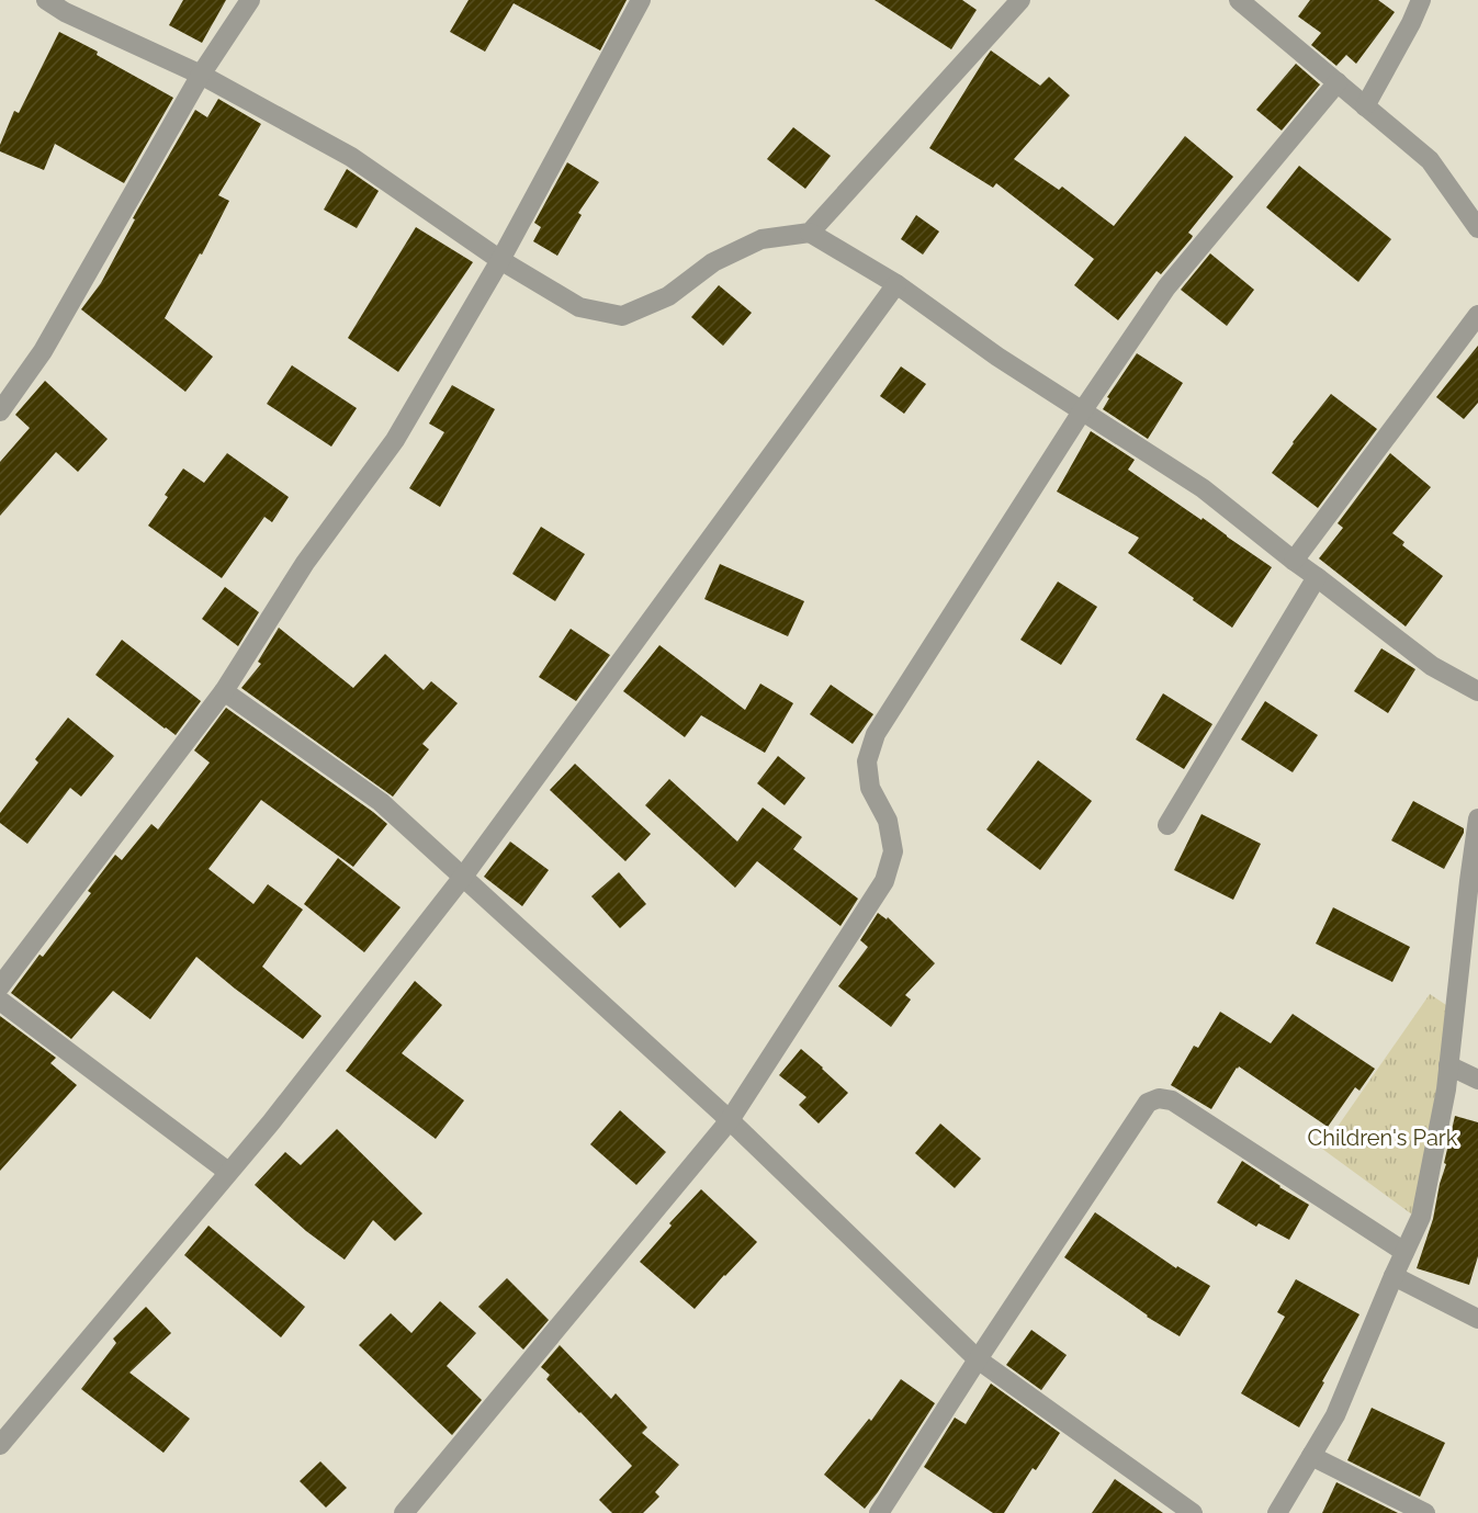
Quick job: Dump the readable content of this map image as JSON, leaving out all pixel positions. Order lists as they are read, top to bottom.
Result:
{
  "parks": ["Children's Park"]
}
